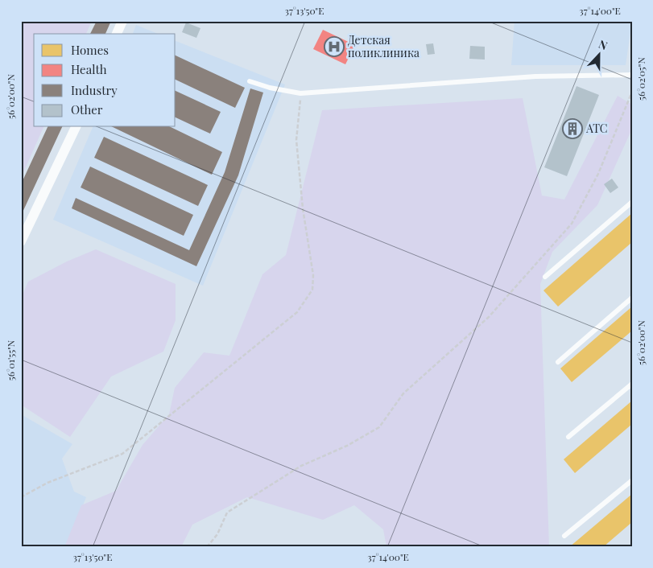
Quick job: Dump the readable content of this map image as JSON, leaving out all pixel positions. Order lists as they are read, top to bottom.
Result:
{
  "places": {
    "hospital": ["Детская поликлиника"],
    "building": ["АТС"]
  },
  "legend": [
    "Homes",
    "Health",
    "Industry",
    "Other"
  ],
  "north": "top",
  "coordinates": [
    "37°13'50\"E",
    "37°14'00\"E",
    "56°02'05\"N",
    "56°02'00\"N",
    "56°01'55\"N"
  ]
}
